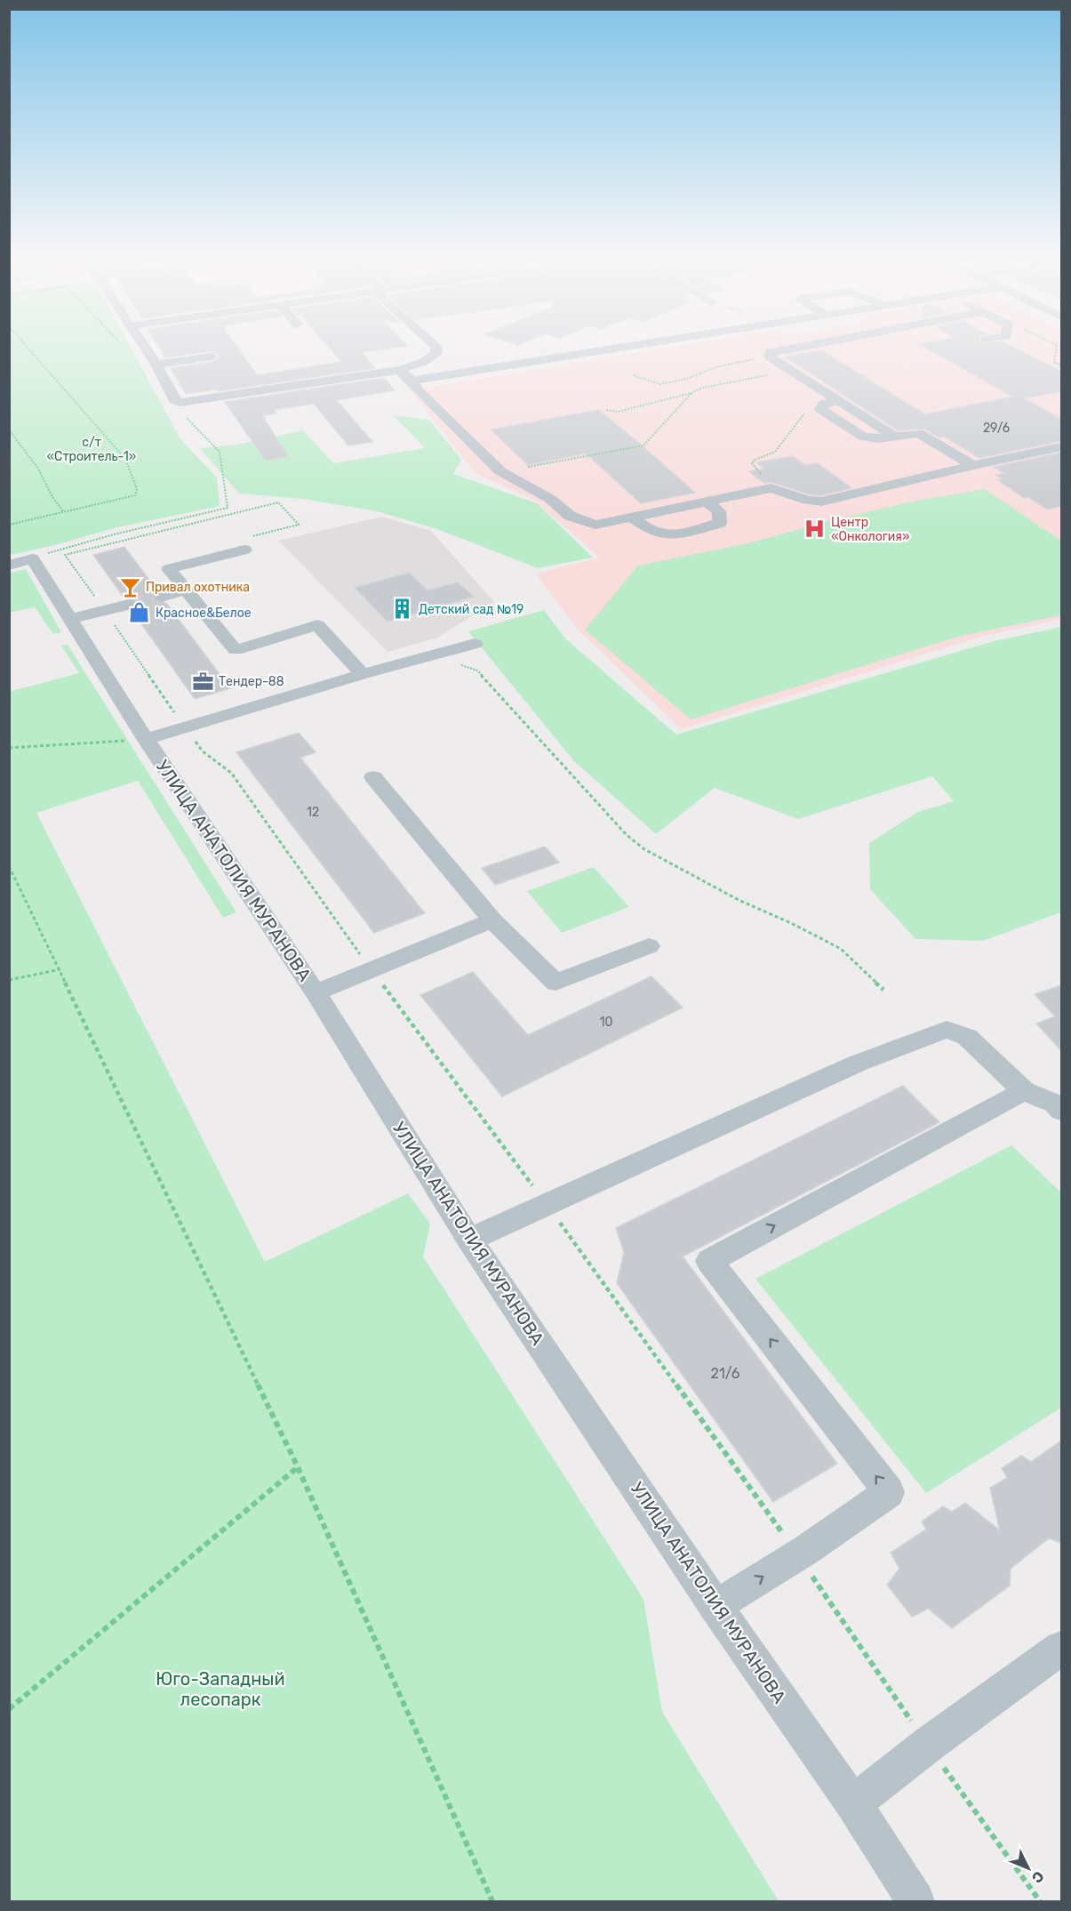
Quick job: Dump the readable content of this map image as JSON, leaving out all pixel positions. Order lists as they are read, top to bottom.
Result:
{
  "streets": {
    "street": ["УЛИЦА АНАТОЛИЯ МУРАНОВА"]
  },
  "parks": ["с/т «Строитель-1»", "Юго-Западный лесопарк"],
  "places": {
    "hospital": ["Центр «Онкология»"],
    "bar": ["Привал охотника"],
    "building": ["Детский сад №19"],
    "shop": ["Красное&Белое"],
    "office": ["Тендер-88"]
  },
  "house_numbers": [
    "29/6",
    "12",
    "10",
    "21/6"
  ],
  "north": "bottom right"
}
